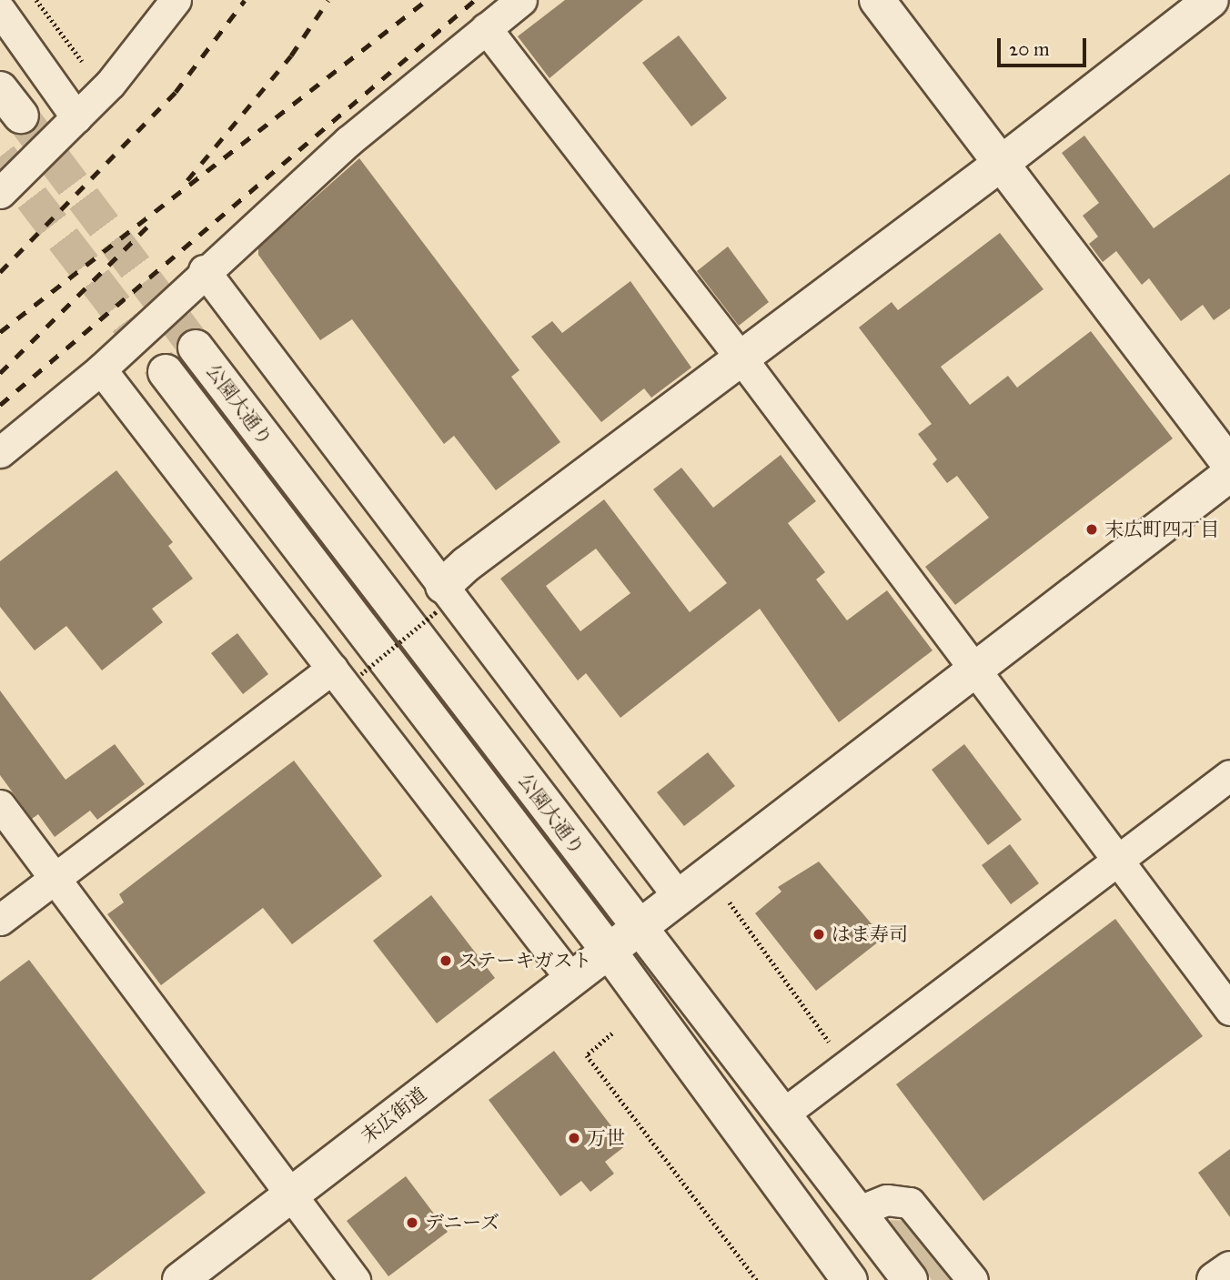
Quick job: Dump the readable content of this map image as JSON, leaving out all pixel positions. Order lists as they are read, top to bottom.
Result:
{
  "streets": {
    "street": ["公園大通り", "末広街道"]
  },
  "crossings": [
    ["公園大通り", "末広街道"]
  ],
  "places": [
    "末広町四丁目",
    "はま寿司",
    "ステーキガスト",
    "万世",
    "デニーズ"
  ],
  "scale_bar": "20 m"
}
